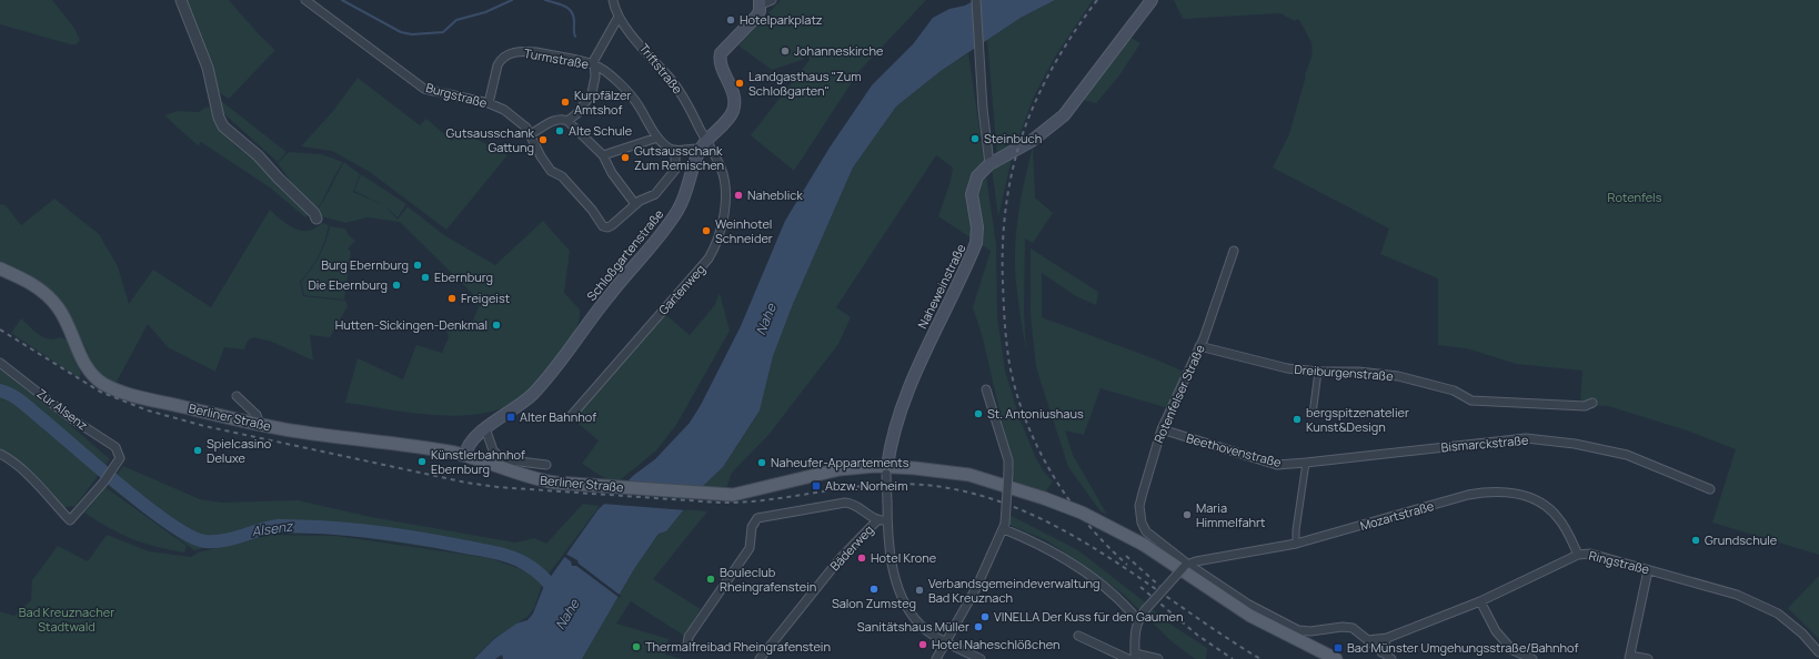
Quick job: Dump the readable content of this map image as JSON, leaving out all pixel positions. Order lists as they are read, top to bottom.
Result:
{
  "streets": {
    "main road": ["Schloßgartenstraße", "Naheweinstraße", "Berliner Straße"],
    "street": [
      "Turmstraße",
      "Triftstraße",
      "Burgstraße",
      "Gartenweg",
      "Dreiburgenstraße",
      "Rotenfelser Straße",
      "Zur Alsenz",
      "Bismarckstraße",
      "Beethovenstraße",
      "Mozartstraße",
      "Bäderweg",
      "Ringstraße"
    ]
  },
  "crossings": [
    ["Turmstraße", "Burgstraße"],
    ["Triftstraße", "Schloßgartenstraße"],
    ["Triftstraße", "Gartenweg"],
    ["Schloßgartenstraße", "Gartenweg"],
    ["Schloßgartenstraße", "Berliner Straße"],
    ["Naheweinstraße", "Berliner Straße"],
    ["Dreiburgenstraße", "Rotenfelser Straße"],
    ["Rotenfelser Straße", "Beethovenstraße"],
    ["Rotenfelser Straße", "Mozartstraße"],
    ["Rotenfelser Straße", "Ringstraße"],
    ["Bismarckstraße", "Beethovenstraße"],
    ["Mozartstraße", "Ringstraße"]
  ],
  "water": ["Nahe", "Alsenz"],
  "parks": ["Rotenfels", "Bad Kreuznacher Stadtwald"],
  "places": {
    "other": [
      "Hotelparkplatz",
      "Johanneskirche",
      "Landgasthaus \"Zum Schloßgarten\"",
      "Kurpfälzer Amtshof",
      "Alte Schule",
      "Steinbuch",
      "Gutsausschank Gattung",
      "Gutsausschank Zum Remischen",
      "Naheblick",
      "Weinhotel Schneider",
      "Burg Ebernburg",
      "Ebernburg",
      "Die Ebernburg",
      "Freigeist",
      "Hutten-Sickingen-Denkmal",
      "St. Antoniushaus",
      "bergspitzenatelier Kunst&Design",
      "Spielcasino Deluxe",
      "Künstlerbahnhof Ebernburg",
      "Naheufer-Appartements",
      "Maria Himmelfahrt",
      "Grundschule",
      "Hotel Krone",
      "Bouleclub Rheingrafenstein",
      "Salon Zumsteg",
      "Verbandsgemeindeverwaltung Bad Kreuznach",
      "VINELLA Der Kuss für den Gaumen",
      "Sanitätshaus Müller",
      "Hotel Naheschlößchen",
      "Thermalfreibad Rheingrafenstein"
    ],
    "transit": ["Alter Bahnhof", "Abzw. Norheim", "Bad Münster Umgehungsstraße/Bahnhof"]
  }
}
